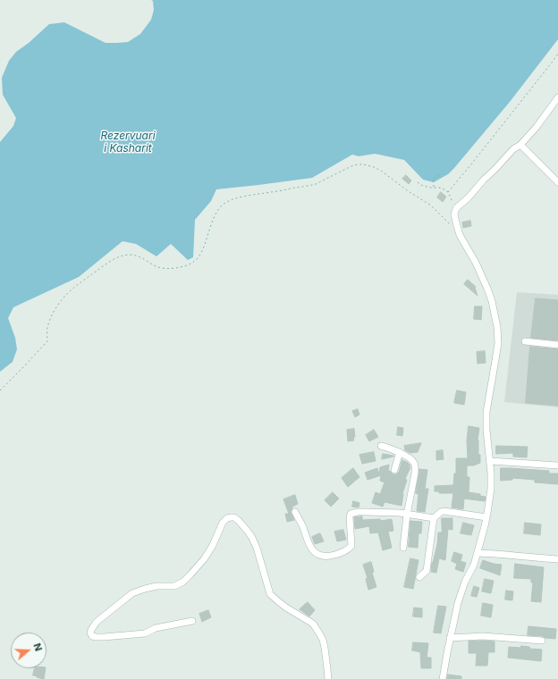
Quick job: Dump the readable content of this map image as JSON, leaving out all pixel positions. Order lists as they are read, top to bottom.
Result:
{
  "water": ["Rezervuari i Kasharit"],
  "north": "right"
}
